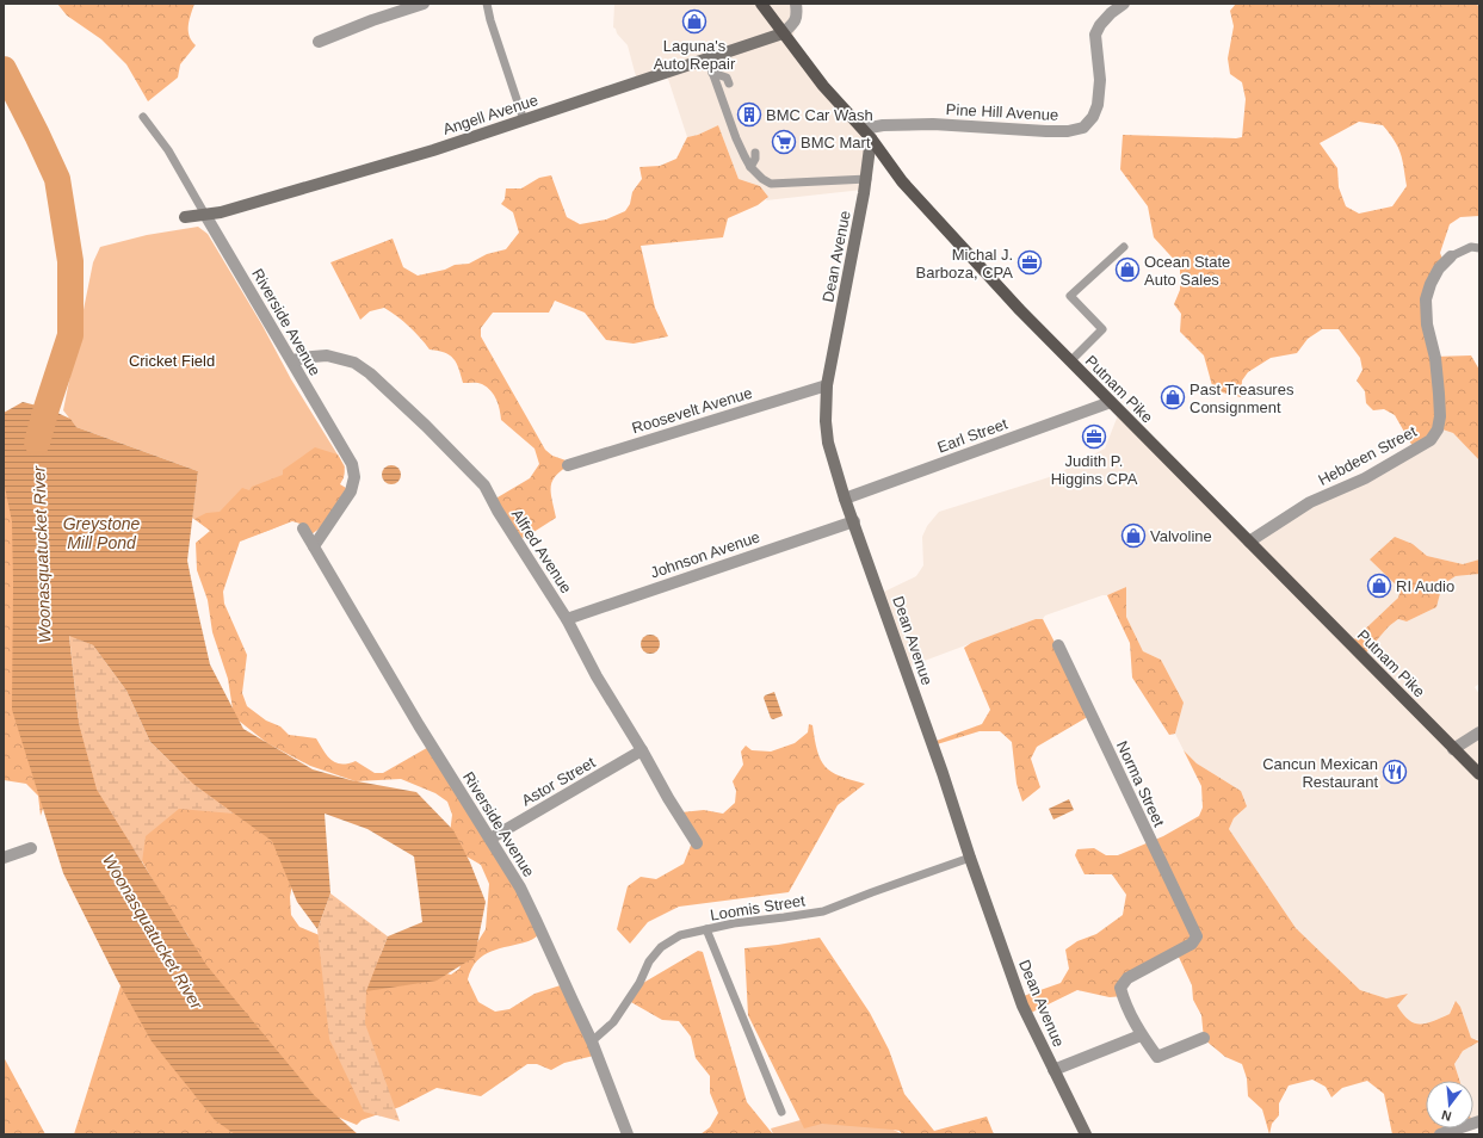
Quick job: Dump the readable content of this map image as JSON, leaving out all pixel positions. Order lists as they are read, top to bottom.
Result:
{
  "streets": {
    "main road": ["Putnam Pike"],
    "street": [
      "Pine Hill Avenue",
      "Angell Avenue",
      "Dean Avenue",
      "Riverside Avenue",
      "Roosevelt Avenue",
      "Earl Street",
      "Hebdeen Street",
      "Alfred Avenue",
      "Johnson Avenue",
      "Astor Street",
      "Norma Street"
    ],
    "lane": ["Loomis Street"]
  },
  "crossings": [
    ["Pine Hill Avenue", "Dean Avenue"],
    ["Pine Hill Avenue", "Putnam Pike"],
    ["Angell Avenue", "Riverside Avenue"],
    ["Angell Avenue", "Putnam Pike"],
    ["Dean Avenue", "Putnam Pike"],
    ["Dean Avenue", "Roosevelt Avenue"],
    ["Dean Avenue", "Earl Street"],
    ["Dean Avenue", "Johnson Avenue"],
    ["Dean Avenue", "Loomis Street"],
    ["Riverside Avenue", "Alfred Avenue"],
    ["Riverside Avenue", "Astor Street"],
    ["Riverside Avenue", "Loomis Street"],
    ["Putnam Pike", "Earl Street"],
    ["Putnam Pike", "Hebdeen Street"],
    ["Alfred Avenue", "Johnson Avenue"],
    ["Alfred Avenue", "Astor Street"]
  ],
  "water": ["Greystone Mill Pond", "Woonasquatucket River"],
  "parks": ["Cricket Field"],
  "places": {
    "shop": [
      "Laguna's Auto Repair",
      "Ocean State Auto Sales",
      "Past Treasures Consignment",
      "Valvoline",
      "RI Audio"
    ],
    "building": ["BMC Car Wash"],
    "supermarket": ["BMC Mart"],
    "office": ["Michal J. Barboza, CPA", "Judith P. Higgins CPA"],
    "restaurant": ["Cancun Mexican Restaurant"]
  },
  "north": "bottom"
}
